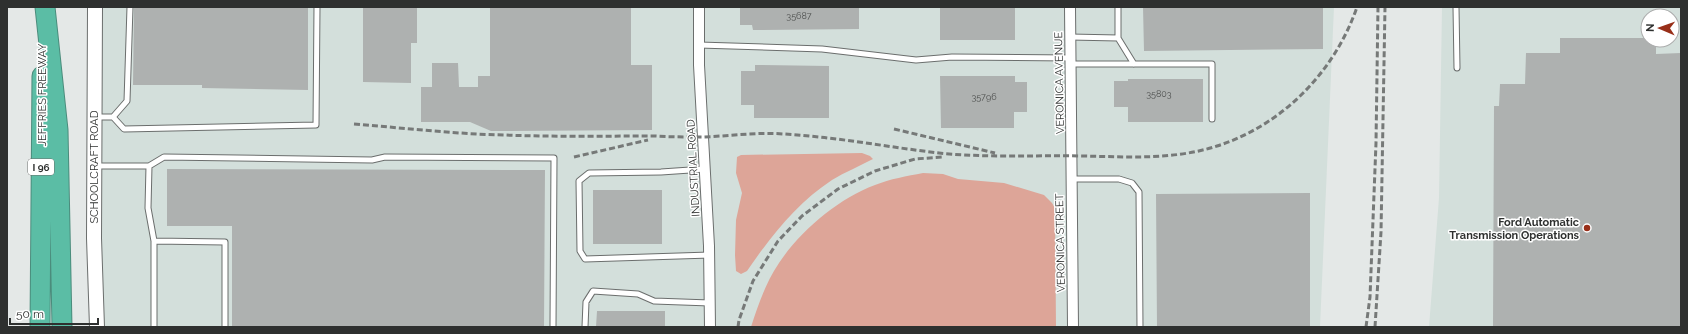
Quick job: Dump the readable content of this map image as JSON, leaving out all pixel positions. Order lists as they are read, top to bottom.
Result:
{
  "streets": {
    "highway": ["JEFFRIES FREEWAY", "I 96"],
    "main road": ["SCHOOLCRAFT ROAD"],
    "street": ["VERONICA AVENUE", "INDUSTRIAL ROAD", "VERONICA STREET"]
  },
  "crossings": [
    ["VERONICA AVENUE", "VERONICA STREET"]
  ],
  "places": ["Ford Automatic Transmission Operations"],
  "house_numbers": ["35687", "35803", "35796"],
  "scale_bar": "50 m",
  "north": "left"
}
